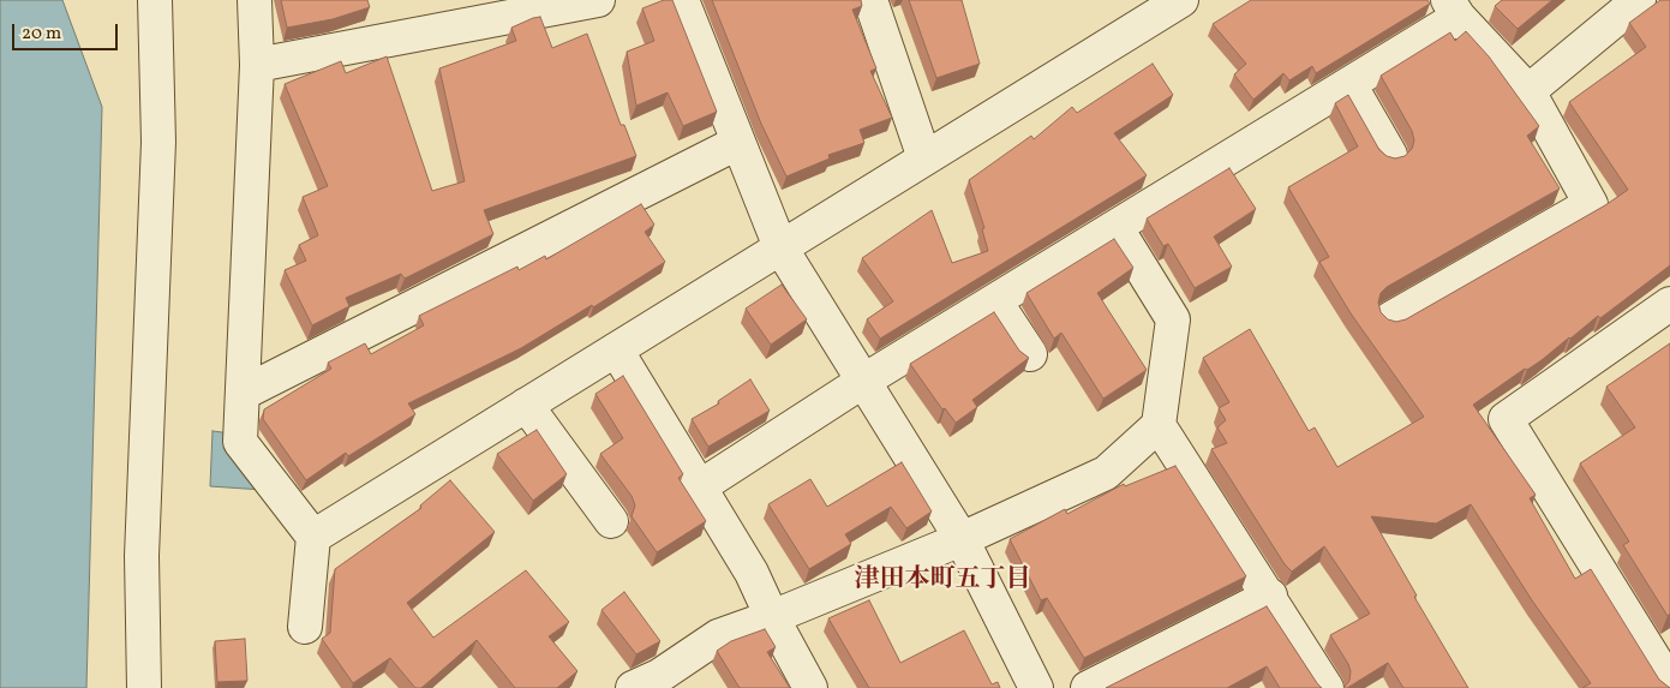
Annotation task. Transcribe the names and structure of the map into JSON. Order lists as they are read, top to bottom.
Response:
{
  "districts": ["津田本町五丁目"],
  "scale_bar": "20 m"
}
